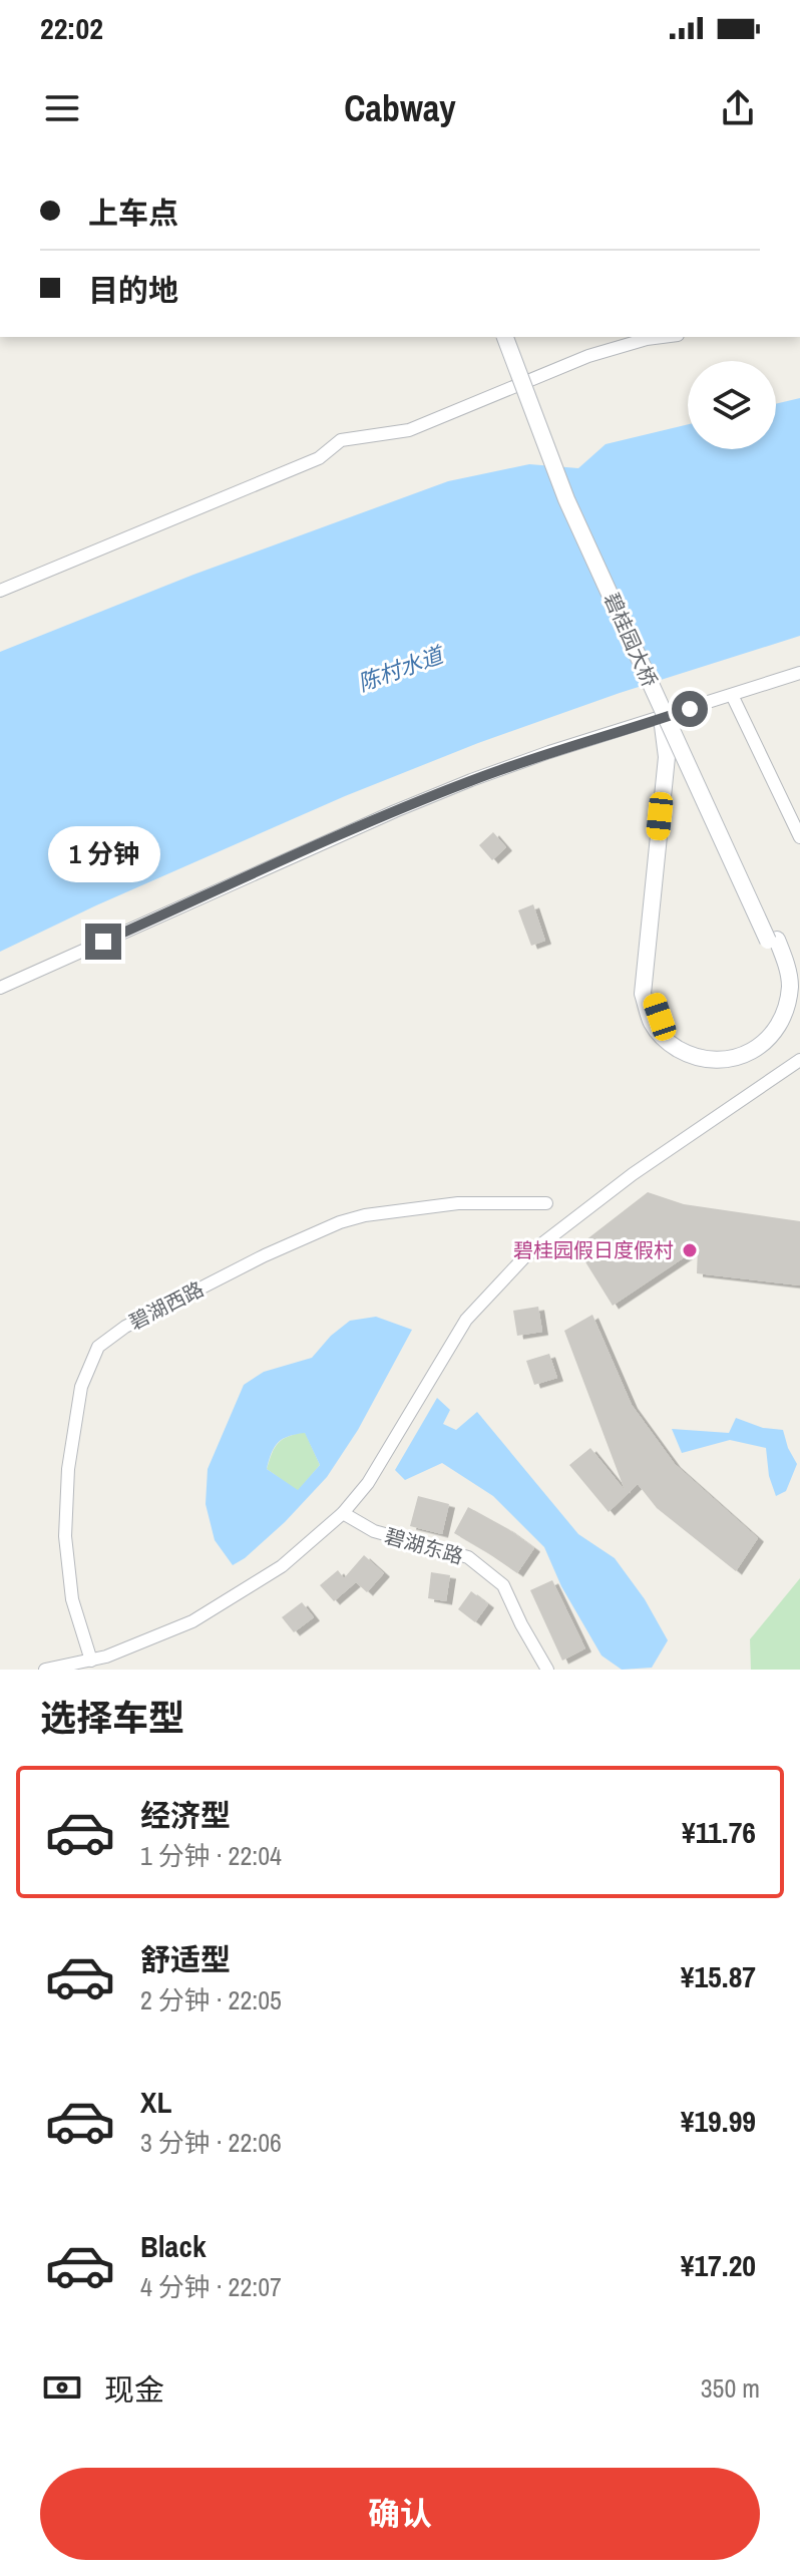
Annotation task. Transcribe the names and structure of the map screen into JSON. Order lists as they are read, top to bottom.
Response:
{
  "streets": {
    "main road": ["碧桂园大桥"],
    "street": ["碧湖西路", "碧湖东路"]
  },
  "water": ["陈村水道"],
  "places": ["碧桂园假日度假村"],
  "page": {
    "status": "22:02",
    "header": "Cabway",
    "banner": ["上车点", "目的地"],
    "bubble": "1 分钟",
    "heading": "选择车型",
    "list": [
      {
        "name": "经济型",
        "note": "1 分钟 · 22:04",
        "value": "¥11.76"
      },
      {
        "name": "舒适型",
        "note": "2 分钟 · 22:05",
        "value": "¥15.87"
      },
      {
        "name": "XL",
        "note": "3 分钟 · 22:06",
        "value": "¥19.99"
      },
      {
        "name": "Black",
        "note": "4 分钟 · 22:07",
        "value": "¥17.20"
      }
    ],
    "pay": ["现金", "350 m"],
    "buttons": "确认"
  }
}
